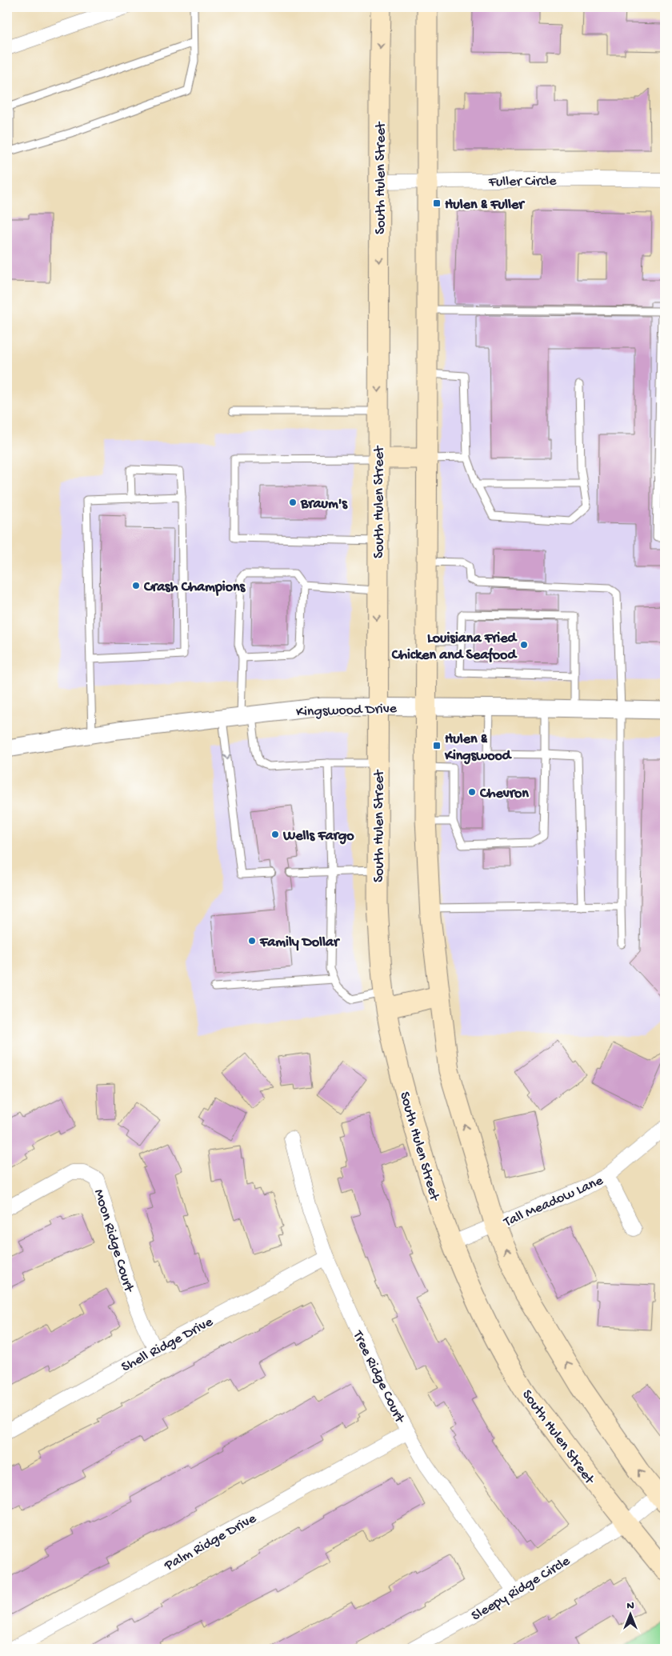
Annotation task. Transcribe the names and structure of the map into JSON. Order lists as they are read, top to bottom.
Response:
{
  "streets": {
    "main road": ["South Hulen Street"],
    "street": [
      "Fuller Circle",
      "Kingswood Drive",
      "Tall Meadow Lane",
      "Moon Ridge Court",
      "Shell Ridge Drive",
      "Tree Ridge Court",
      "Palm Ridge Drive",
      "Sleepy Ridge Circle"
    ]
  },
  "crossings": [
    ["South Hulen Street", "Fuller Circle"],
    ["South Hulen Street", "Kingswood Drive"],
    ["South Hulen Street", "Tall Meadow Lane"],
    ["South Hulen Street", "Sleepy Ridge Circle"],
    ["Moon Ridge Court", "Shell Ridge Drive"],
    ["Shell Ridge Drive", "Tree Ridge Court"],
    ["Tree Ridge Court", "Palm Ridge Drive"],
    ["Tree Ridge Court", "Sleepy Ridge Circle"]
  ],
  "places": {
    "transit": ["Hulen & Fuller", "Hulen & Kingswood"],
    "other": [
      "Braum's",
      "Crash Champions",
      "Louisiana Fried Chicken and Seafood",
      "Chevron",
      "Wells Fargo",
      "Family Dollar"
    ]
  },
  "north": "top"
}
